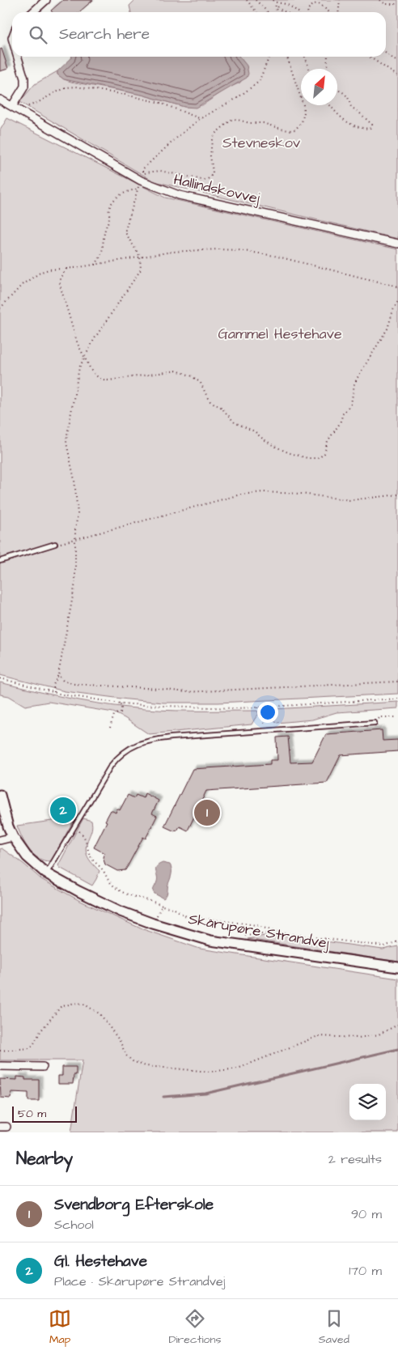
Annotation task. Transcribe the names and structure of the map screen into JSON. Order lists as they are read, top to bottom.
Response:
{
  "streets": {
    "street": ["Hallindskovvej", "Skårupøre Strandvej"]
  },
  "parks": ["Stevneskov", "Gammel Hestehave"],
  "scale_bar": "50 m",
  "north": "top right",
  "page": {
    "search": "Search here",
    "pins": ["2", "1"],
    "scale": "50 m",
    "heading": ["Nearby", "2 results"],
    "list": [
      {
        "mark": "1",
        "name": "Svendborg Efterskole",
        "note": "School",
        "value": "90 m"
      },
      {
        "mark": "2",
        "name": "Gl. Hestehave",
        "note": "Place · Skårupøre Strandvej",
        "value": "170 m"
      }
    ],
    "nav": ["Map", "Directions", "Saved"]
  }
}
